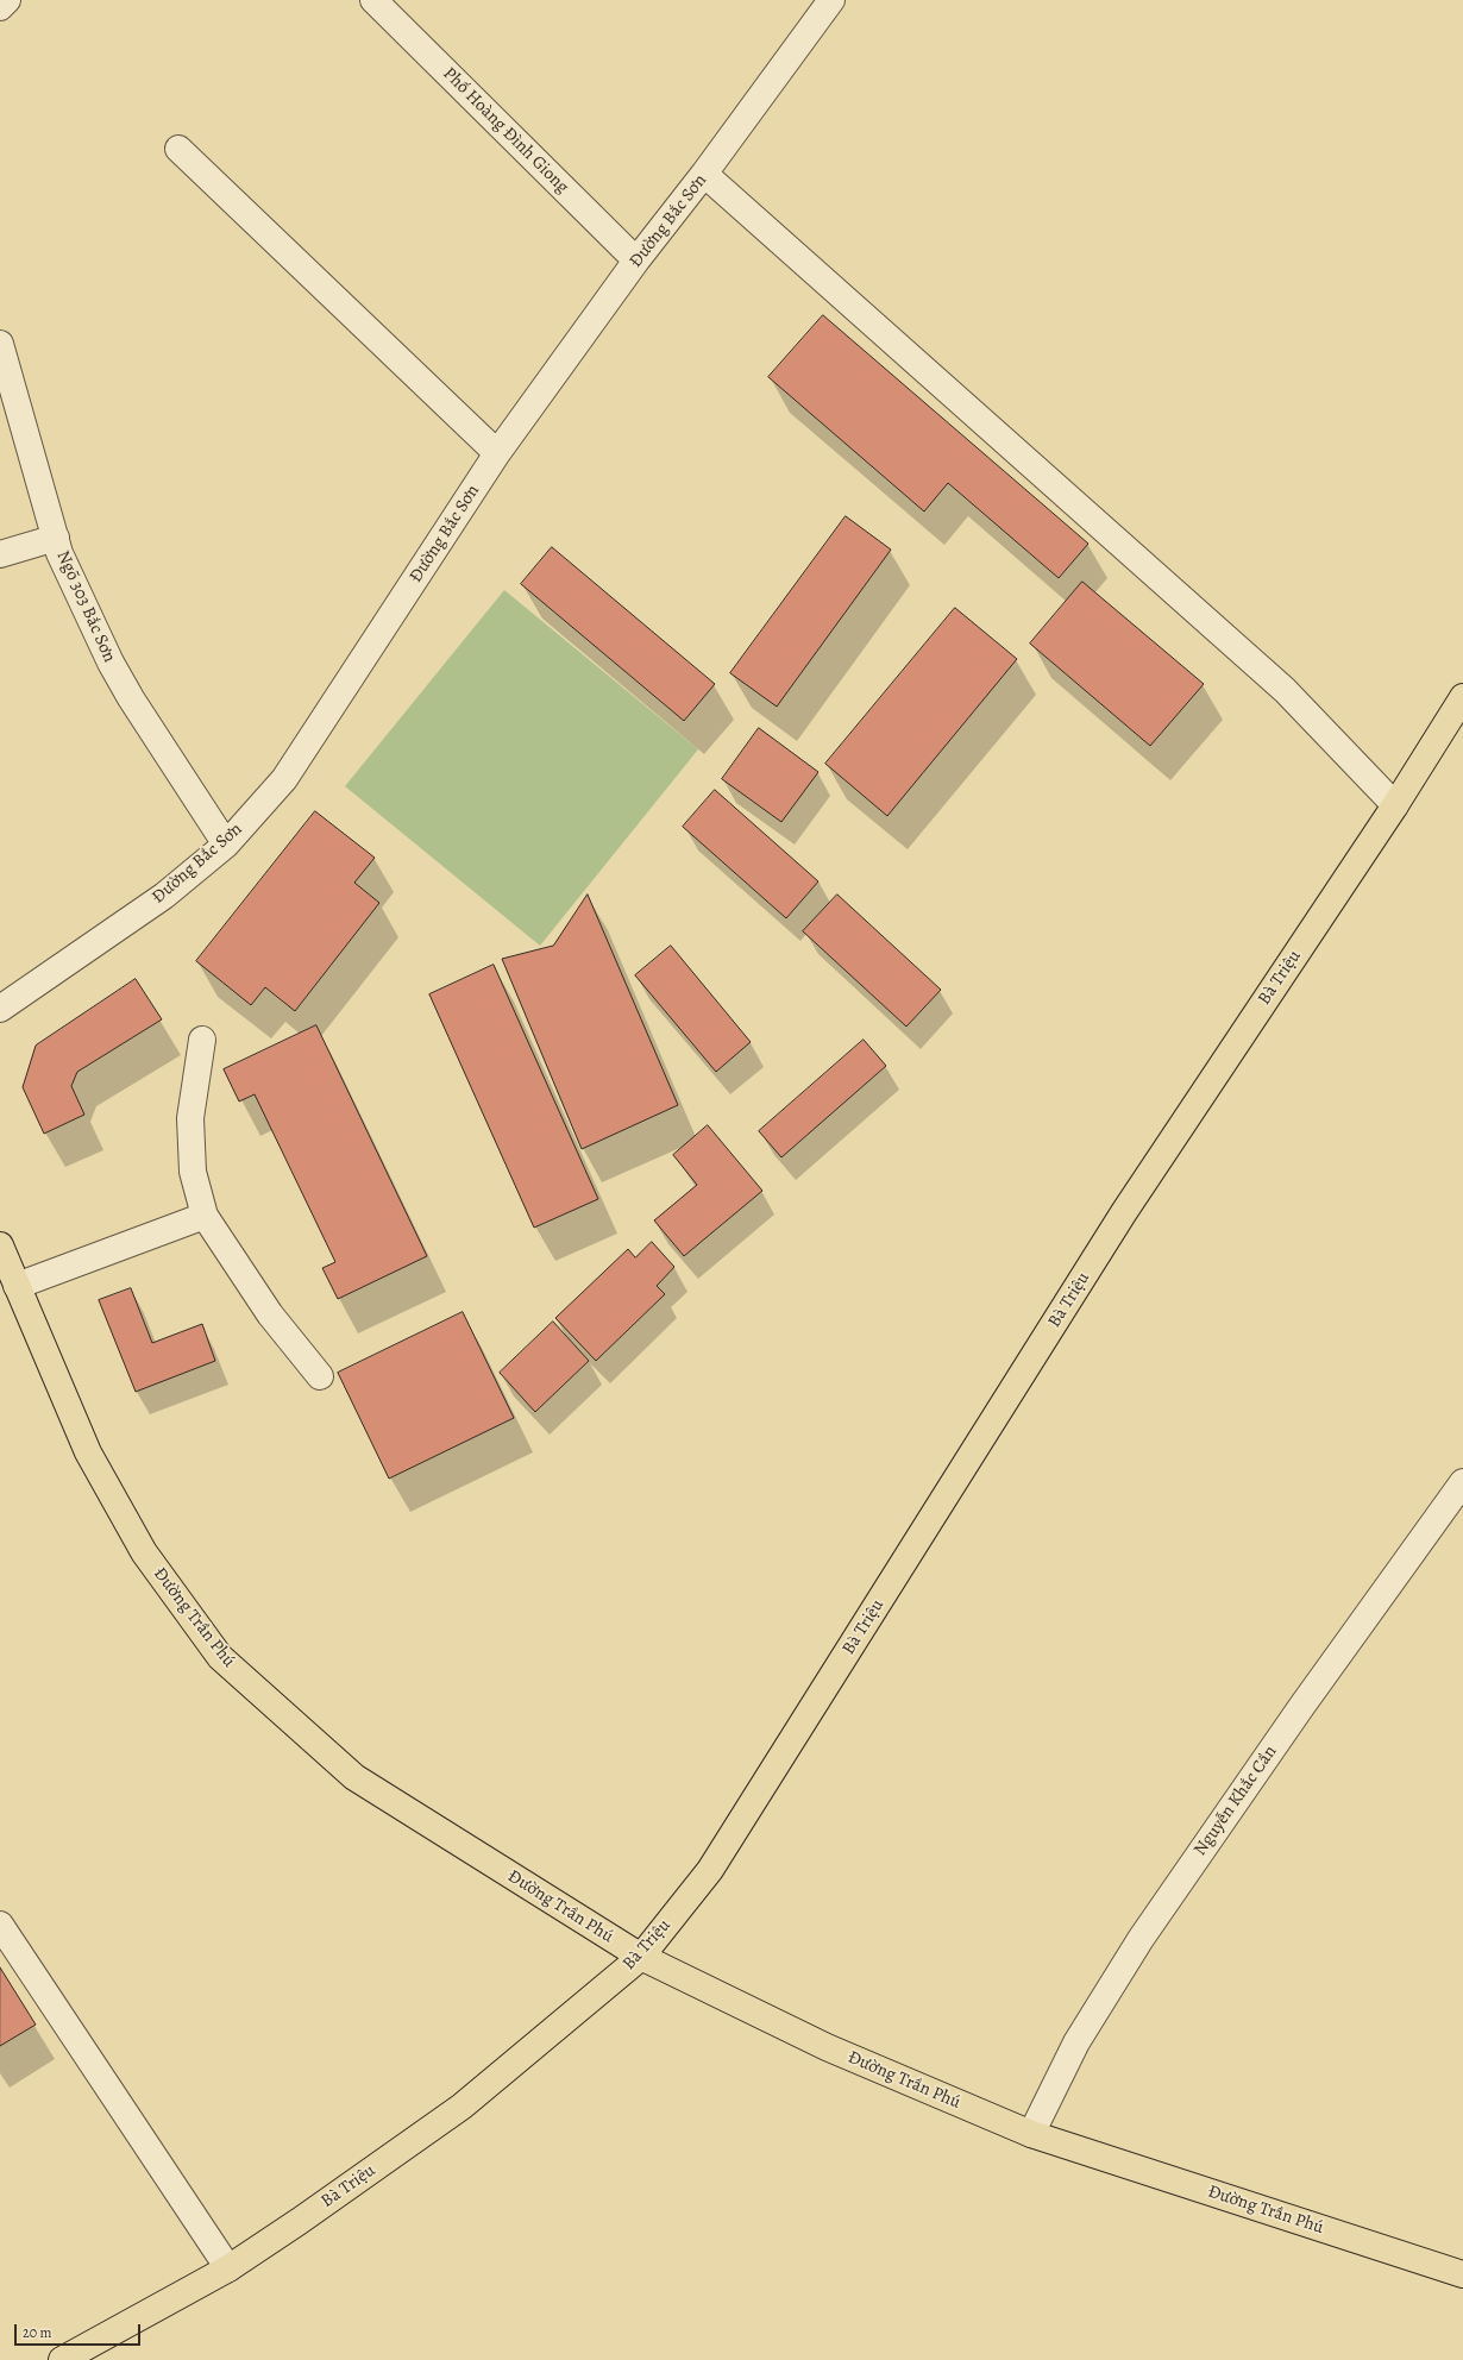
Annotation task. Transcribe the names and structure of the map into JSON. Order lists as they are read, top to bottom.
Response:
{
  "streets": {
    "main road": ["Bà Triệu", "Đường Trần Phú"],
    "street": [
      "Phố Hoàng Đình Giong",
      "Đường Bắc Sơn",
      "Ngõ 303 Bắc Sơn",
      "Nguyễn Khắc Cần"
    ]
  },
  "crossings": [
    ["Phố Hoàng Đình Giong", "Đường Bắc Sơn"],
    ["Đường Bắc Sơn", "Ngõ 303 Bắc Sơn"],
    ["Bà Triệu", "Đường Trần Phú"],
    ["Đường Trần Phú", "Nguyễn Khắc Cần"]
  ],
  "scale_bar": "20 m"
}
